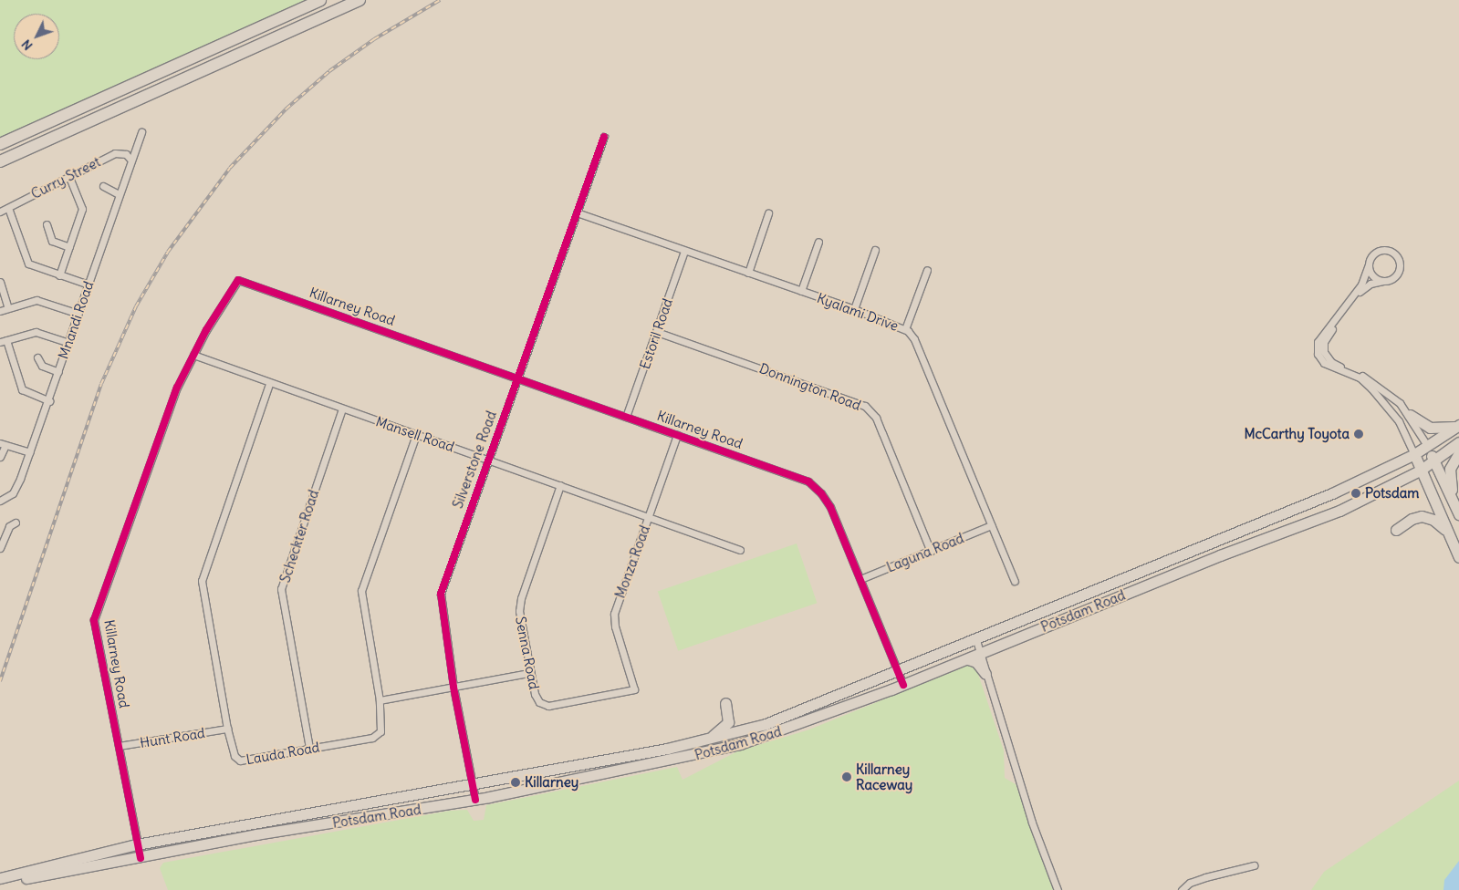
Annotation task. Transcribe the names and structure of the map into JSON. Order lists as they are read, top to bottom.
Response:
{
  "streets": {
    "main road": ["Potsdam Road"],
    "street": [
      "Curry Street",
      "Killarney Road",
      "Kyalami Drive",
      "Mnandi Road",
      "Estoril Road",
      "Donnington Road",
      "Mansell Road",
      "Silverstone Road",
      "Scheckter Road",
      "Laguna Road",
      "Monza Road",
      "Senna Road",
      "Hunt Road",
      "Lauda Road"
    ]
  },
  "crossings": [
    ["Curry Street", "Mnandi Road"],
    ["Killarney Road", "Estoril Road"],
    ["Killarney Road", "Mansell Road"],
    ["Killarney Road", "Silverstone Road"],
    ["Killarney Road", "Laguna Road"],
    ["Killarney Road", "Monza Road"],
    ["Killarney Road", "Potsdam Road"],
    ["Killarney Road", "Hunt Road"],
    ["Kyalami Drive", "Estoril Road"],
    ["Kyalami Drive", "Silverstone Road"],
    ["Kyalami Drive", "Laguna Road"],
    ["Estoril Road", "Donnington Road"],
    ["Donnington Road", "Laguna Road"],
    ["Mansell Road", "Silverstone Road"],
    ["Mansell Road", "Scheckter Road"],
    ["Mansell Road", "Monza Road"],
    ["Mansell Road", "Senna Road"],
    ["Mansell Road", "Lauda Road"],
    ["Silverstone Road", "Potsdam Road"],
    ["Scheckter Road", "Lauda Road"],
    ["Monza Road", "Senna Road"],
    ["Hunt Road", "Lauda Road"]
  ],
  "places": [
    "McCarthy Toyota",
    "Potsdam",
    "Killarney Raceway",
    "Killarney"
  ],
  "north": "bottom left"
}
